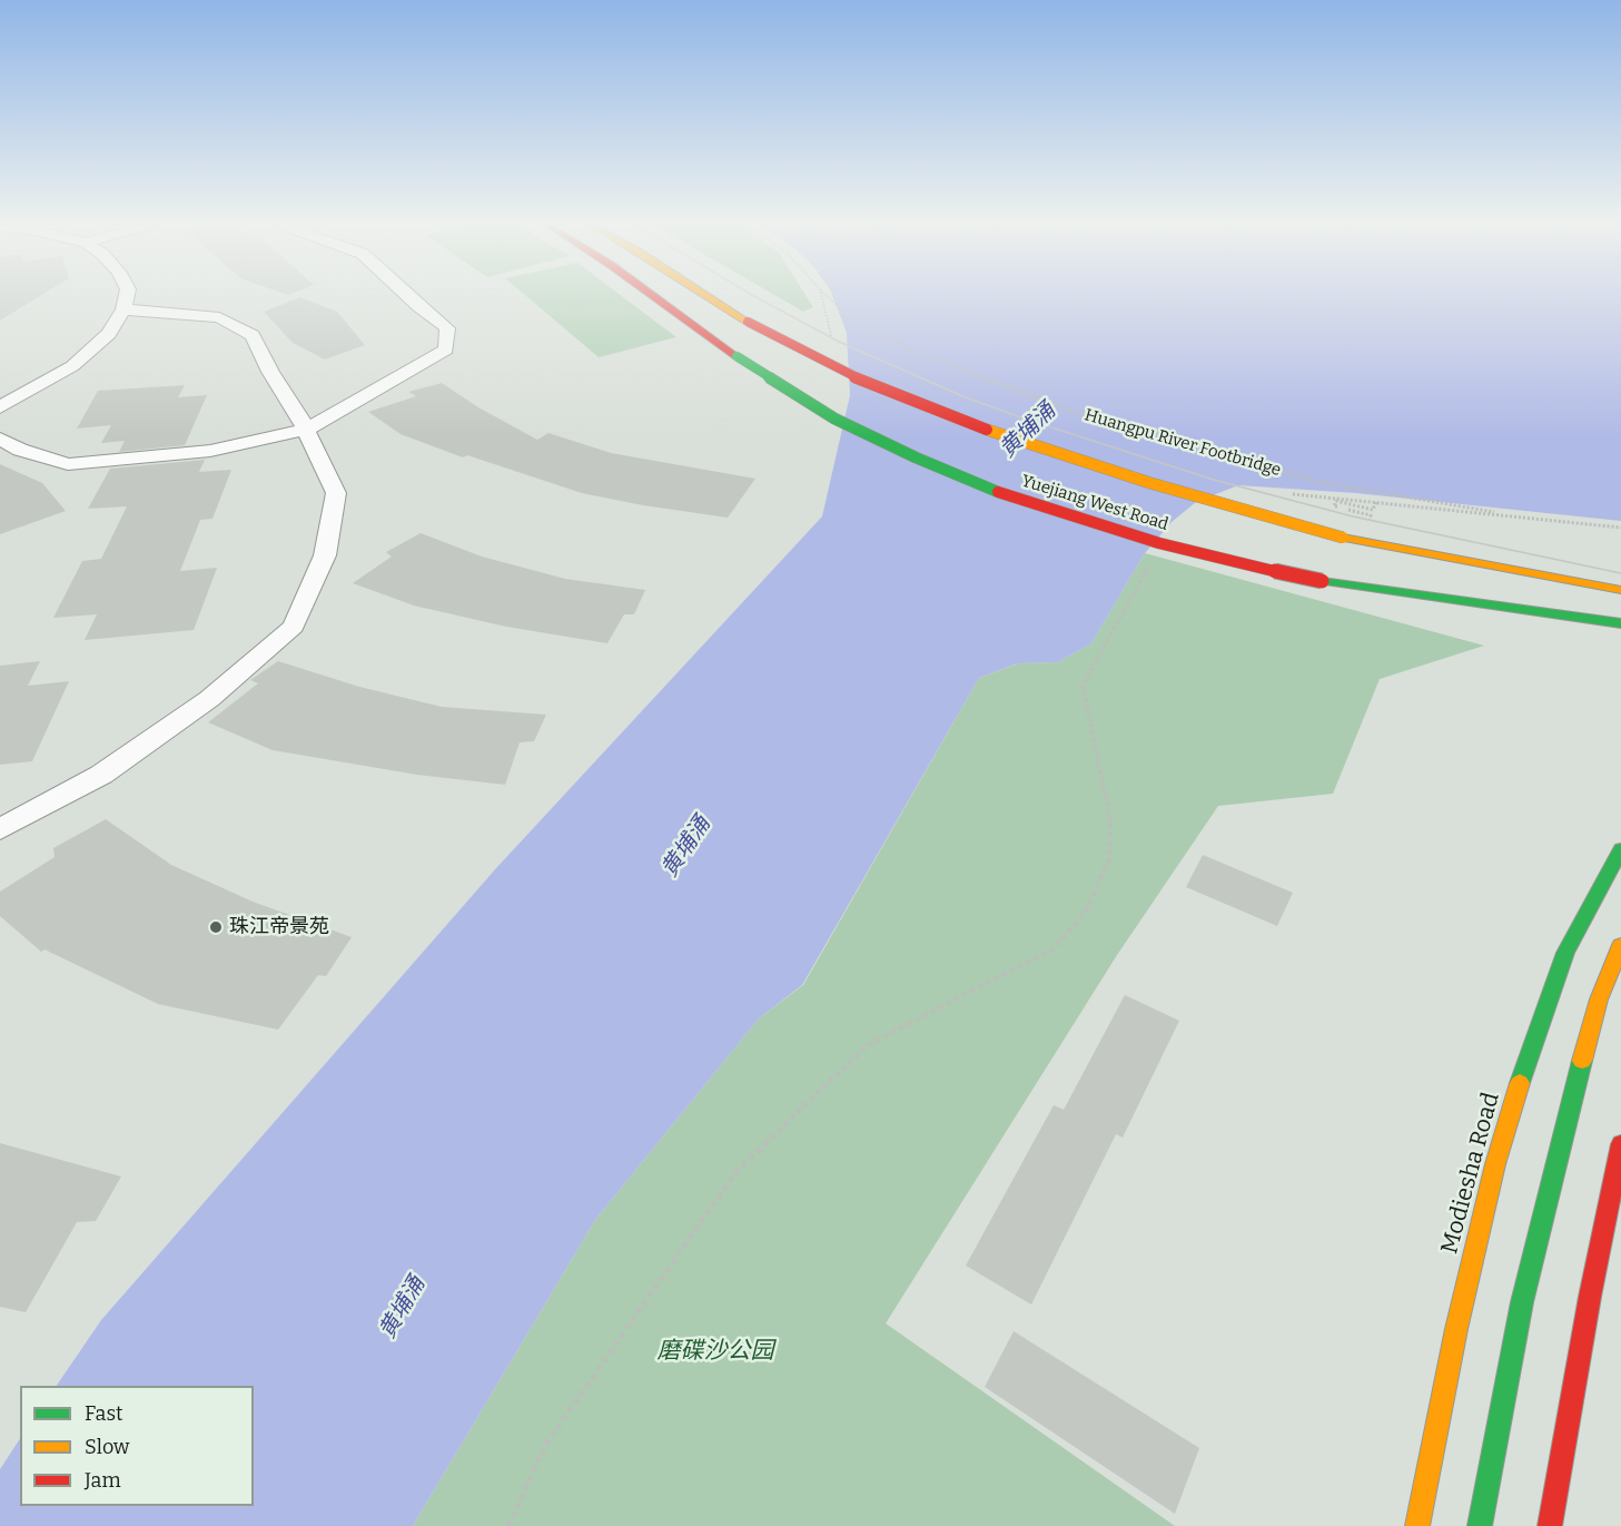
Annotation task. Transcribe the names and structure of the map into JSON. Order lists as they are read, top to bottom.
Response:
{
  "streets": {
    "main road": ["Yuejiang West Road", "Modiesha Road"],
    "path": ["Huangpu River Footbridge"]
  },
  "water": ["黄埔涌"],
  "parks": ["磨碟沙公园"],
  "places": ["珠江帝景苑"],
  "legend": ["Fast", "Slow", "Jam"]
}
